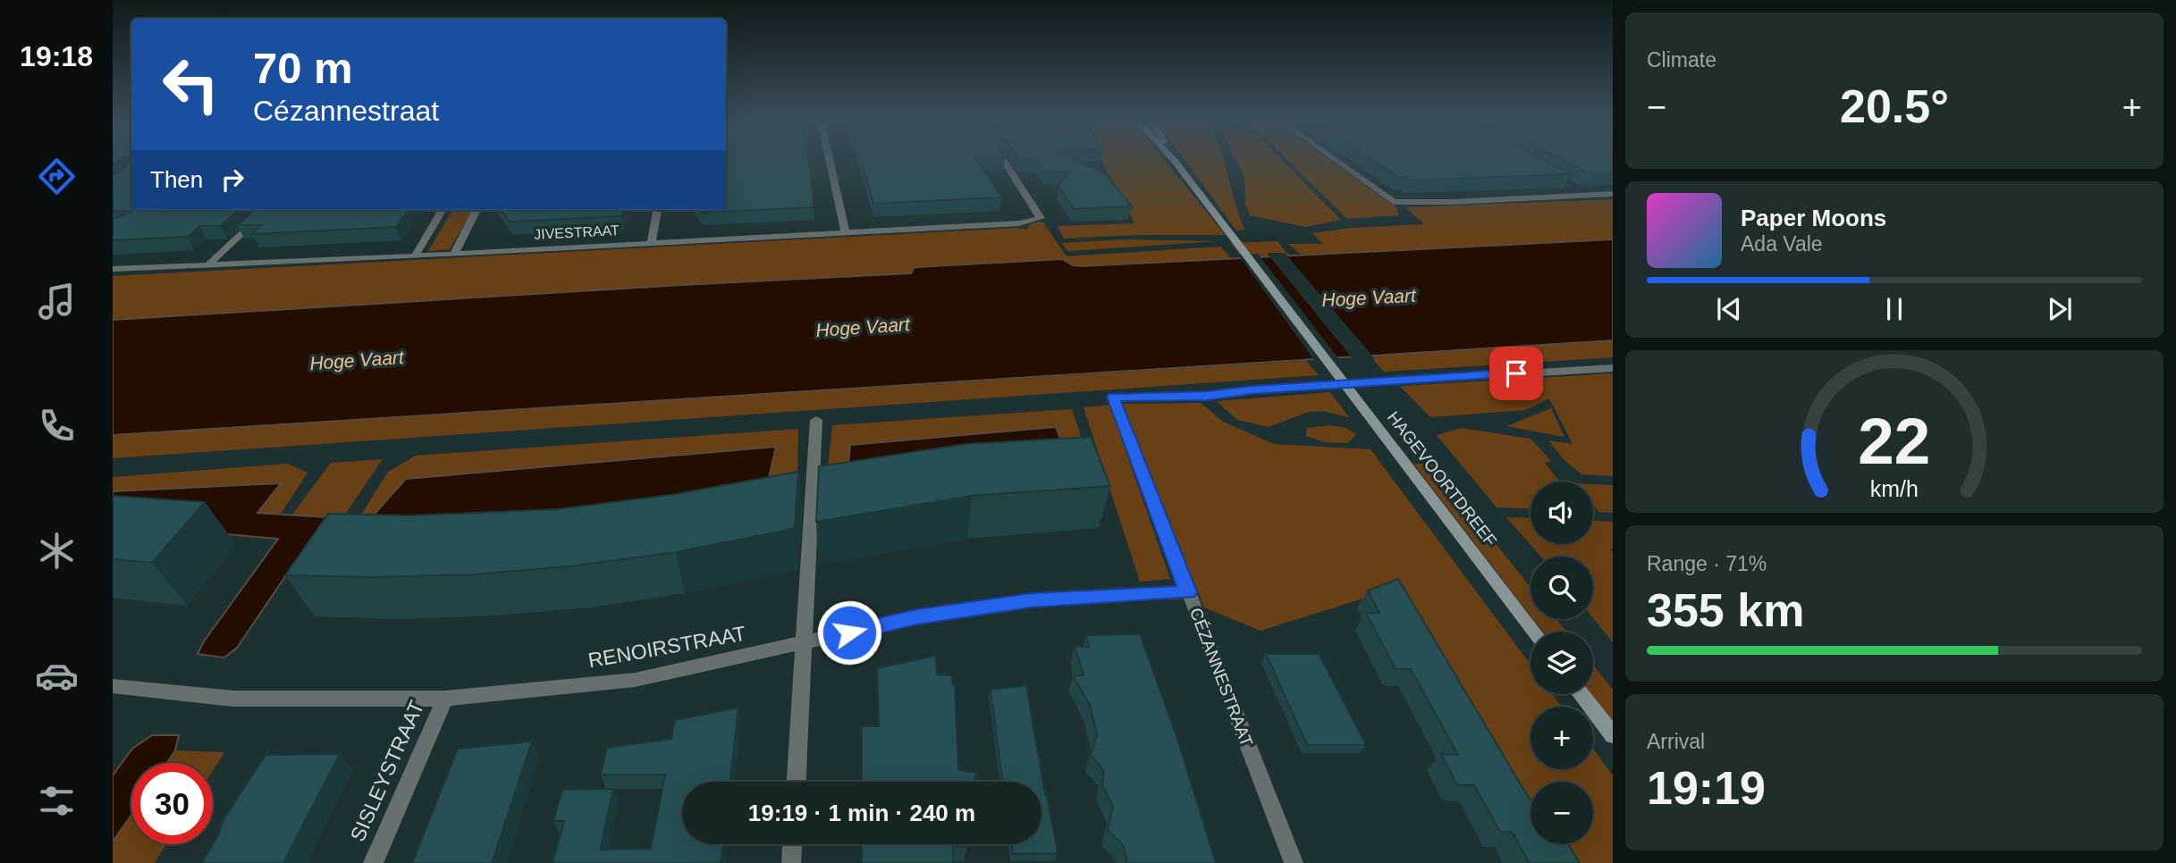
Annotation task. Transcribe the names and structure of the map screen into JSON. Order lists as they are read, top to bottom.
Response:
{
  "streets": {
    "main road": ["HAGEVOORTDREEF"],
    "street": [
      "JIVESTRAAT",
      "RENOIRSTRAAT",
      "CÉZANNESTRAAT",
      "SISLEYSTRAAT"
    ]
  },
  "crossings": [
    ["RENOIRSTRAAT", "CÉZANNESTRAAT"],
    ["RENOIRSTRAAT", "SISLEYSTRAAT"]
  ],
  "water": ["Hoge Vaart"],
  "page": {
    "tabs": "19:18",
    "tile": [
      "Climate",
      ["Range · 71%", "355 km"],
      ["Arrival", "19:19"]
    ],
    "turn": ["70 m", "Cézannestraat"],
    "heat": ["−", "20.5°", "+"],
    "then": "Then",
    "song": ["Paper Moons", "Ada Vale"],
    "map_buttons": ["+", "−"],
    "limit": "30",
    "trip": "19:19 · 1 min · 240 m",
    "gauge": ["22", "km/h"]
  }
}
